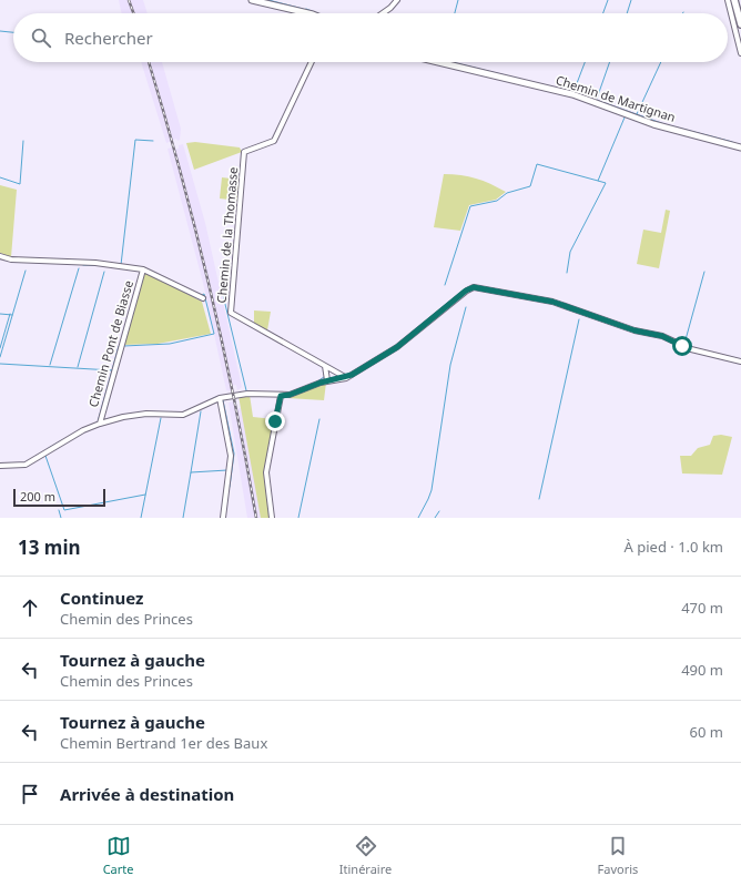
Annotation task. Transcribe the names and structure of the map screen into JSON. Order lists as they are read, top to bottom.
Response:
{
  "streets": {
    "main road": ["Chemin de Martignan"],
    "street": ["Chemin de la Thomasse", "Chemin Pont de Biasse"]
  },
  "scale_bar": "200 m",
  "page": {
    "search": "Rechercher",
    "scale": "200 m",
    "heading": ["13 min", "À pied · 1.0 km"],
    "list": [
      ["Continuez", "Chemin des Princes", "470 m"],
      ["Tournez à gauche", "Chemin des Princes", "490 m"],
      ["Tournez à gauche", "Chemin Bertrand 1er des Baux", "60 m"],
      "Arrivée à destination"
    ],
    "nav": ["Carte", "Itinéraire", "Favoris"]
  }
}
